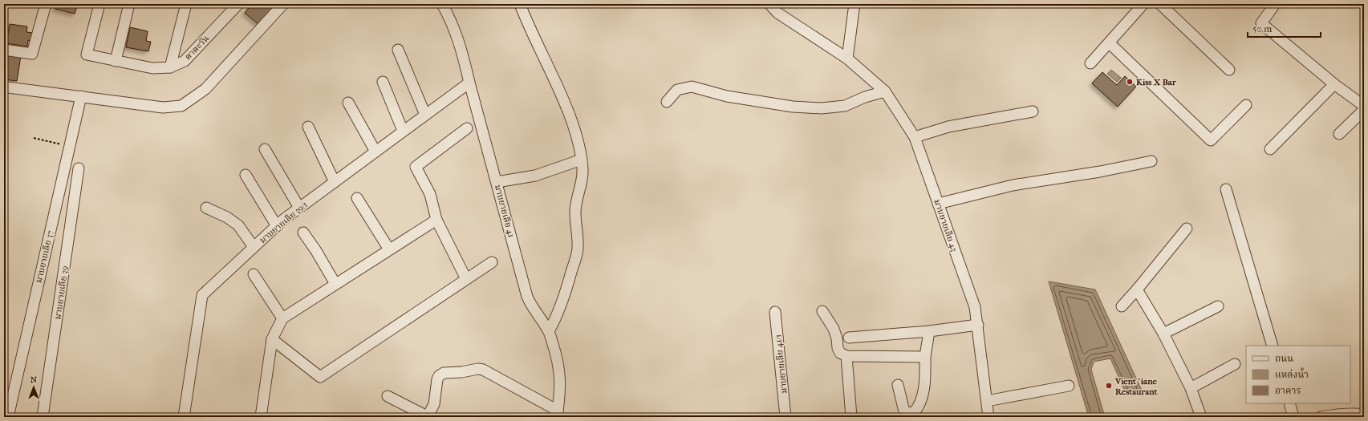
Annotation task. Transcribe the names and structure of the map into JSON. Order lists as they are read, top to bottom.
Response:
{
  "streets": {
    "street": [
      "ตาตะวัน",
      "มาบยายเลีย 41",
      "มาบยายเลีย 39/1",
      "มาบยายเลีย 43",
      "มาบยายเลีย 37",
      "มาบยายเลีย 39",
      "มาบยายเลีย 41/1"
    ]
  },
  "crossings": [
    ["มาบยายเลีย 41", "มาบยายเลีย 39/1"]
  ],
  "places": ["Kiss X Bar", "Vient´iane Restaurant"],
  "legend": ["ถนน", "แหล่งน้ำ", "อาคาร"],
  "scale_bar": "50 m",
  "north": "top"
}
